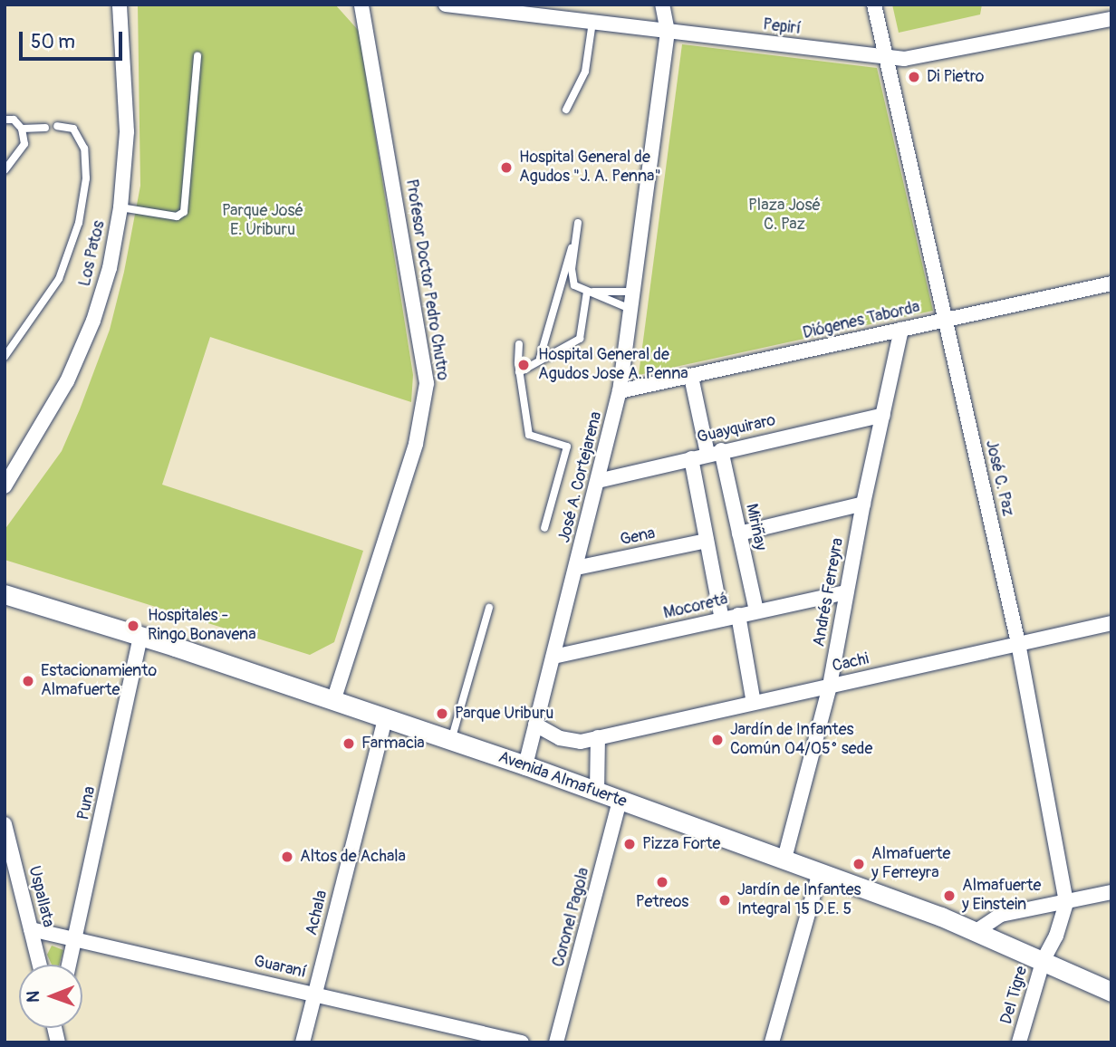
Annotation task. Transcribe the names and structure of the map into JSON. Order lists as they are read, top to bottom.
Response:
{
  "streets": {
    "main road": ["Avenida Almafuerte"],
    "street": [
      "Pepirí",
      "Los Patos",
      "Profesor Doctor Pedro Chutro",
      "Diógenes Taborda",
      "Guayquiraro",
      "José A. Cortejarena",
      "José C. Paz",
      "Miriñay",
      "Gena",
      "Andrés Ferreyra",
      "Mocoretá",
      "Cachi",
      "Puna",
      "Uspallata",
      "Achala",
      "Coronel Pagola",
      "Guaraní",
      "Del Tigre"
    ]
  },
  "crossings": [
    ["Pepirí", "José A. Cortejarena"],
    ["Pepirí", "José C. Paz"],
    ["Profesor Doctor Pedro Chutro", "Avenida Almafuerte"],
    ["Diógenes Taborda", "José A. Cortejarena"],
    ["Diógenes Taborda", "José C. Paz"],
    ["Diógenes Taborda", "Miriñay"],
    ["Diógenes Taborda", "Andrés Ferreyra"],
    ["Guayquiraro", "José A. Cortejarena"],
    ["Guayquiraro", "Miriñay"],
    ["Guayquiraro", "Andrés Ferreyra"],
    ["José A. Cortejarena", "Gena"],
    ["José A. Cortejarena", "Mocoretá"],
    ["José A. Cortejarena", "Cachi"],
    ["José A. Cortejarena", "Avenida Almafuerte"],
    ["José C. Paz", "Cachi"],
    ["José C. Paz", "Avenida Almafuerte"],
    ["José C. Paz", "Del Tigre"],
    ["Miriñay", "Mocoretá"],
    ["Andrés Ferreyra", "Mocoretá"],
    ["Andrés Ferreyra", "Cachi"],
    ["Andrés Ferreyra", "Avenida Almafuerte"],
    ["Avenida Almafuerte", "Puna"],
    ["Avenida Almafuerte", "Achala"],
    ["Avenida Almafuerte", "Coronel Pagola"],
    ["Avenida Almafuerte", "Del Tigre"],
    ["Puna", "Guaraní"],
    ["Uspallata", "Guaraní"],
    ["Achala", "Guaraní"]
  ],
  "parks": ["Plaza José C. Paz", "Parque José E. Uriburu"],
  "places": [
    "Di Pietro",
    "Hospital General de Agudos \"J. A. Penna\"",
    "Hospital General de Agudos Jose A. Penna",
    "Hospitales - Ringo Bonavena",
    "Estacionamiento Almafuerte",
    "Parque Uriburu",
    "Jardín de Infantes Común 04/05° sede",
    "Farmacia",
    "Pizza Forte",
    "Altos de Achala",
    "Almafuerte y Ferreyra",
    "Petreos",
    "Almafuerte y Einstein",
    "Jardín de Infantes Integral 15 D.E. 5"
  ],
  "scale_bar": "50 m",
  "north": "left"
}
